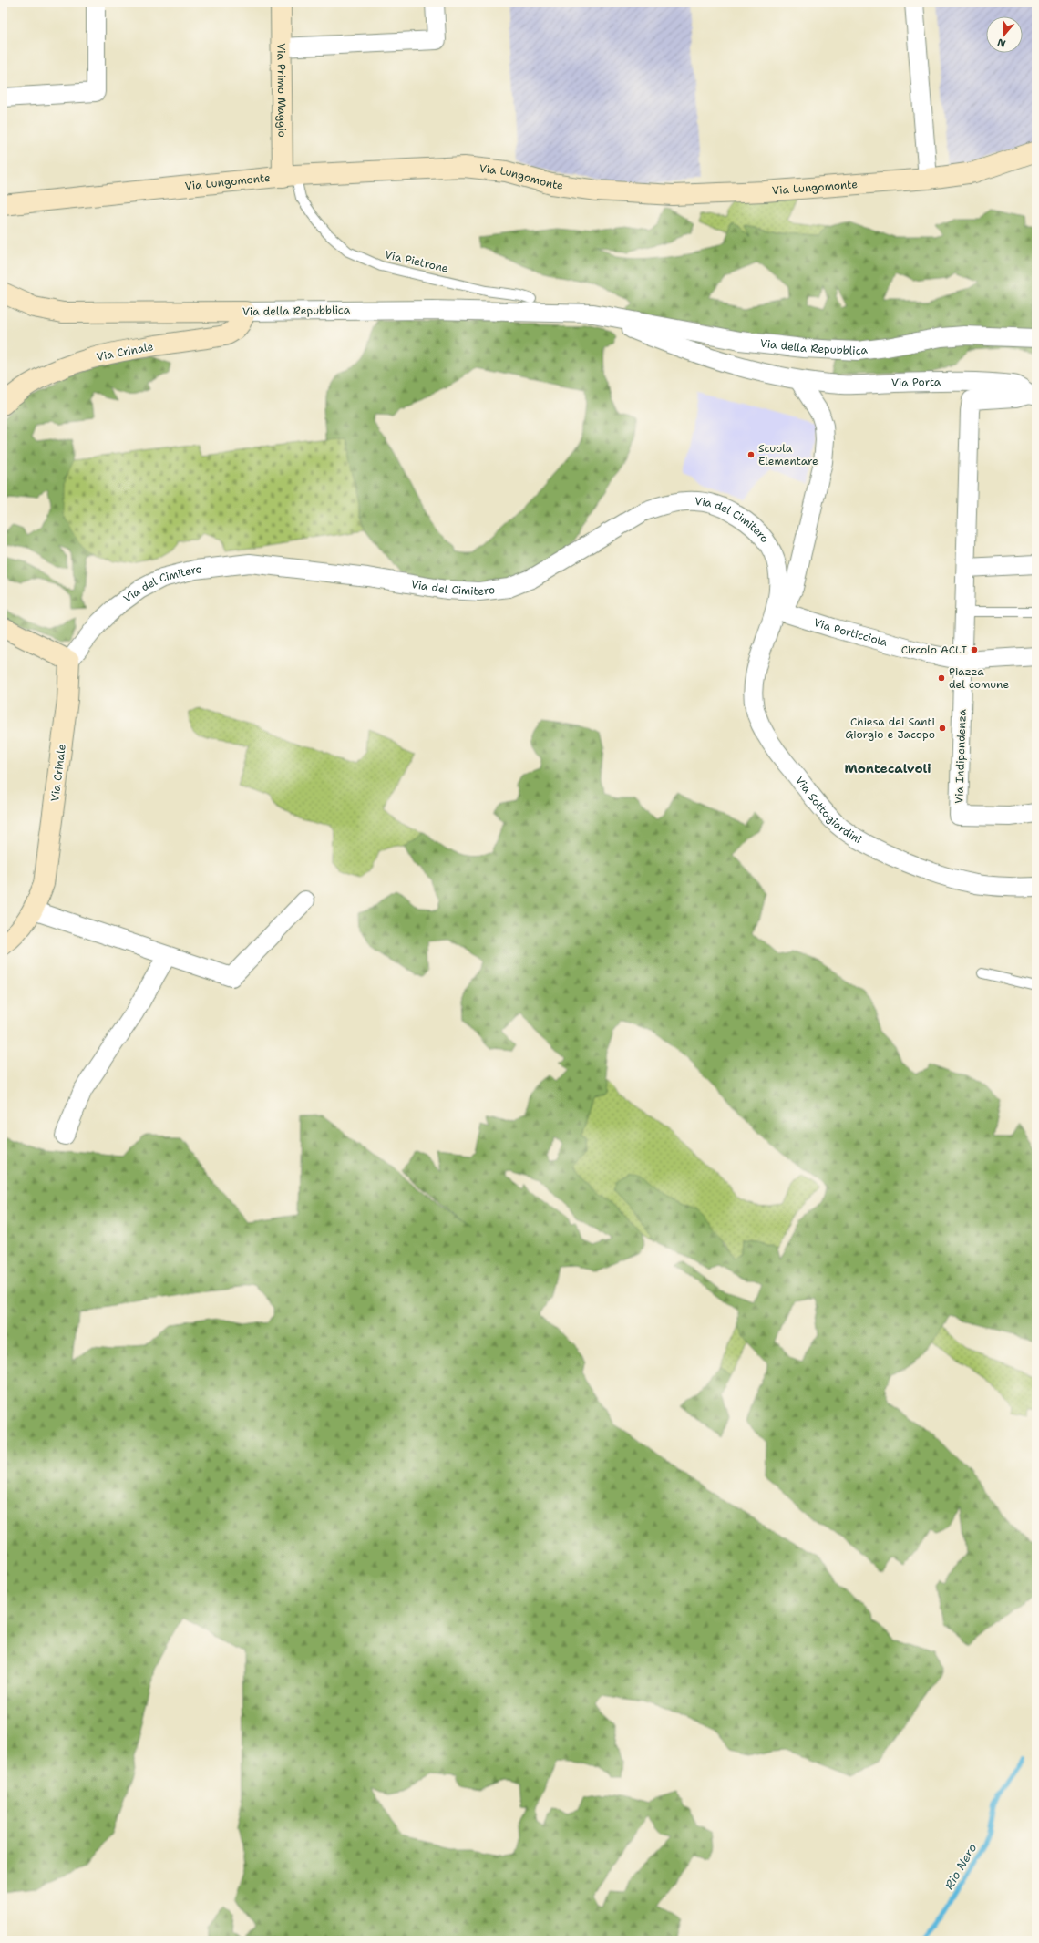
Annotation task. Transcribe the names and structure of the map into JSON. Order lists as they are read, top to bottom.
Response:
{
  "streets": {
    "street": [
      "Via Primo Maggio",
      "Via Lungomonte",
      "Via della Repubblica",
      "Via Crinale",
      "Via Porta",
      "Via del Cimitero",
      "Via Porticciola",
      "Via Indipendenza",
      "Via Sottogiardini"
    ],
    "lane": ["Via Pietrone"]
  },
  "crossings": [
    ["Via Primo Maggio", "Via Lungomonte"],
    ["Via Primo Maggio", "Via Pietrone"],
    ["Via Lungomonte", "Via Pietrone"],
    ["Via della Repubblica", "Via Crinale"],
    ["Via della Repubblica", "Via Porta"],
    ["Via Crinale", "Via del Cimitero"],
    ["Via del Cimitero", "Via Porticciola"],
    ["Via del Cimitero", "Via Sottogiardini"],
    ["Via Porticciola", "Via Indipendenza"],
    ["Via Porticciola", "Via Sottogiardini"]
  ],
  "districts": ["Montecalvoli"],
  "water": ["Rio Nero"],
  "places": [
    "Scuola Elementare",
    "Circolo ACLI",
    "Piazza del comune",
    "Chiesa dei Santi Giorgio e Jacopo"
  ],
  "north": "bottom"
}
